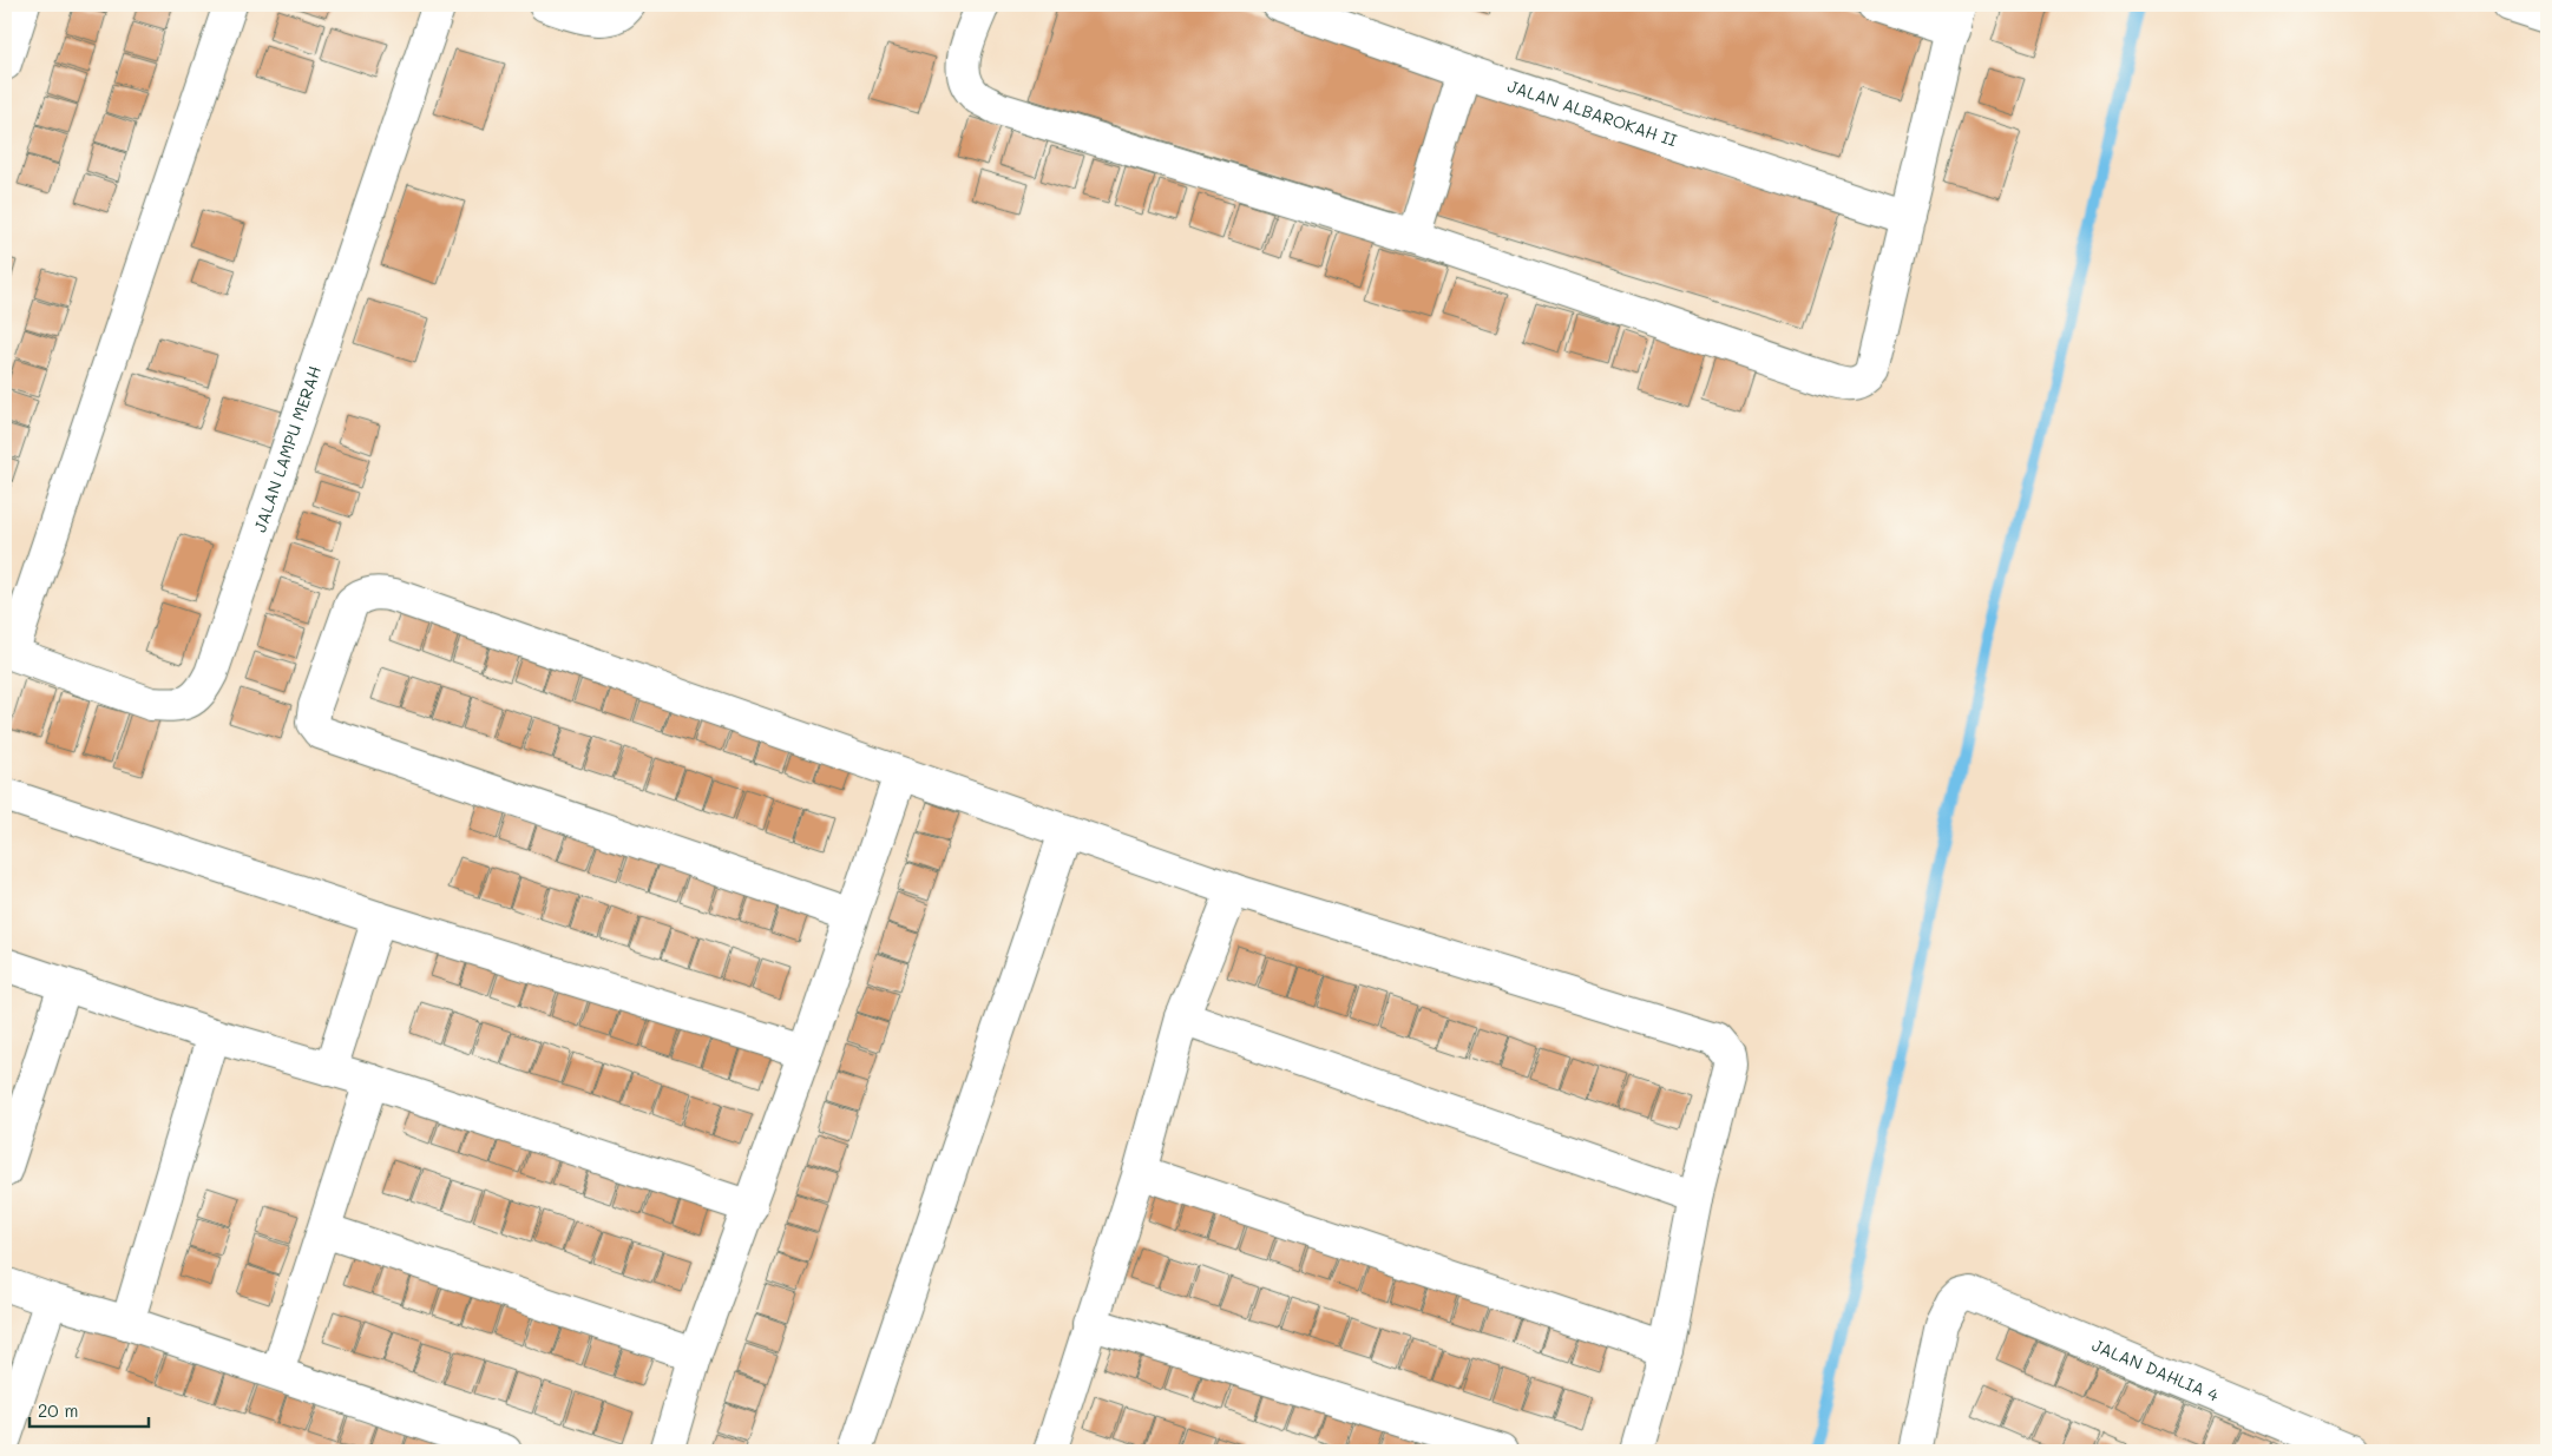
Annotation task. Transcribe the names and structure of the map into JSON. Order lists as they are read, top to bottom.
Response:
{
  "streets": {
    "street": ["JALAN ALBAROKAH II", "JALAN LAMPU MERAH", "JALAN DAHLIA 4"]
  },
  "scale_bar": "20 m"
}
